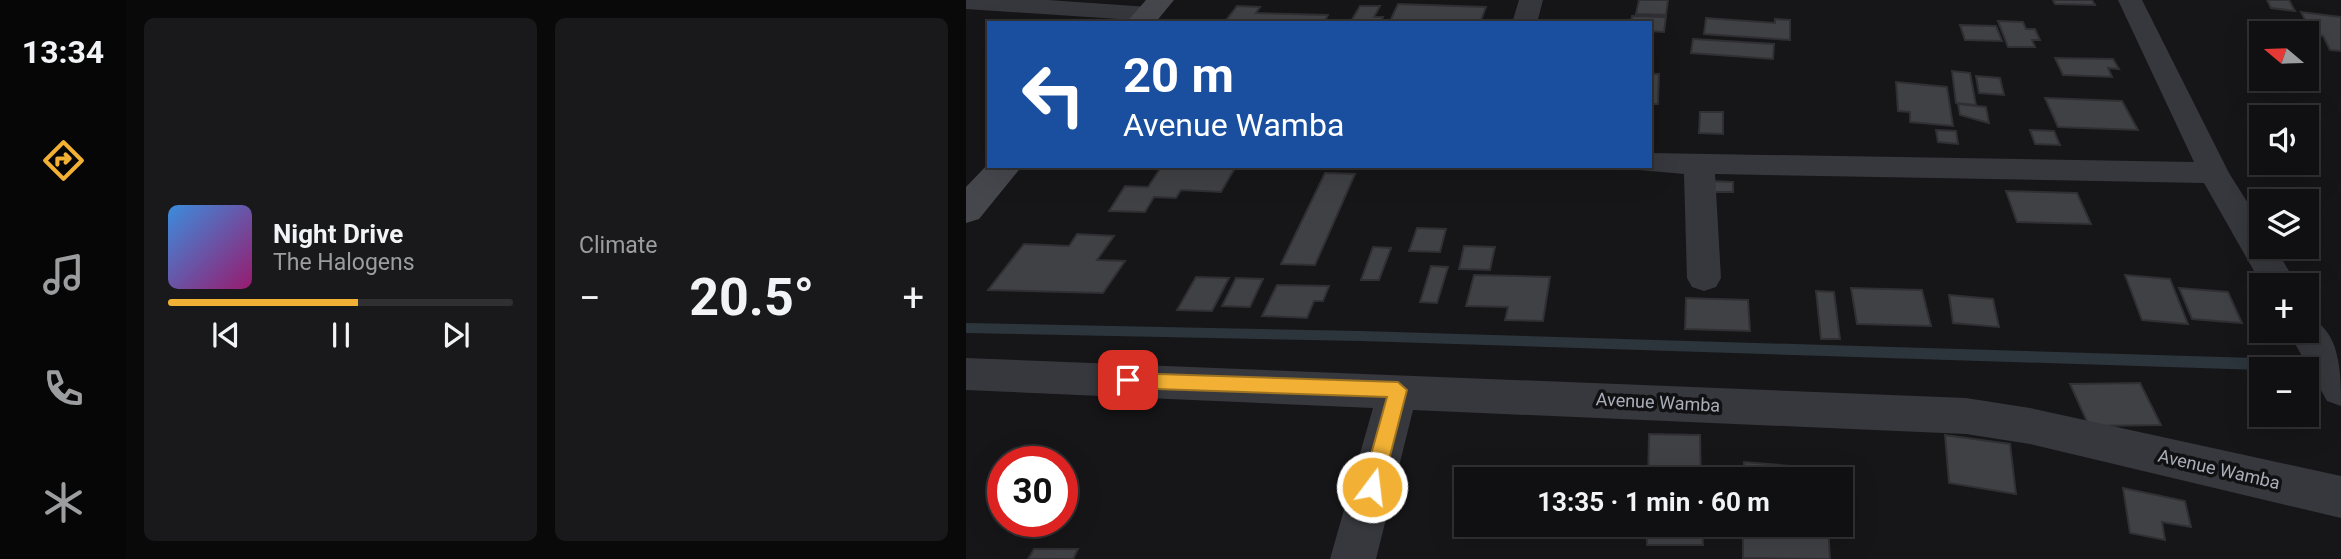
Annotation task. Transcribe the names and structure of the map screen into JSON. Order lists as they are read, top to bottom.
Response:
{
  "streets": {
    "street": ["Avenue Wamba"]
  },
  "north": "left",
  "page": {
    "tabs": "13:34",
    "tile": "Climate",
    "map_buttons": ["+", "−"],
    "turn": ["20 m", "Avenue Wamba"],
    "song": ["Night Drive", "The Halogens"],
    "heat": ["−", "20.5°", "+"],
    "limit": "30",
    "trip": "13:35 · 1 min · 60 m"
  }
}
